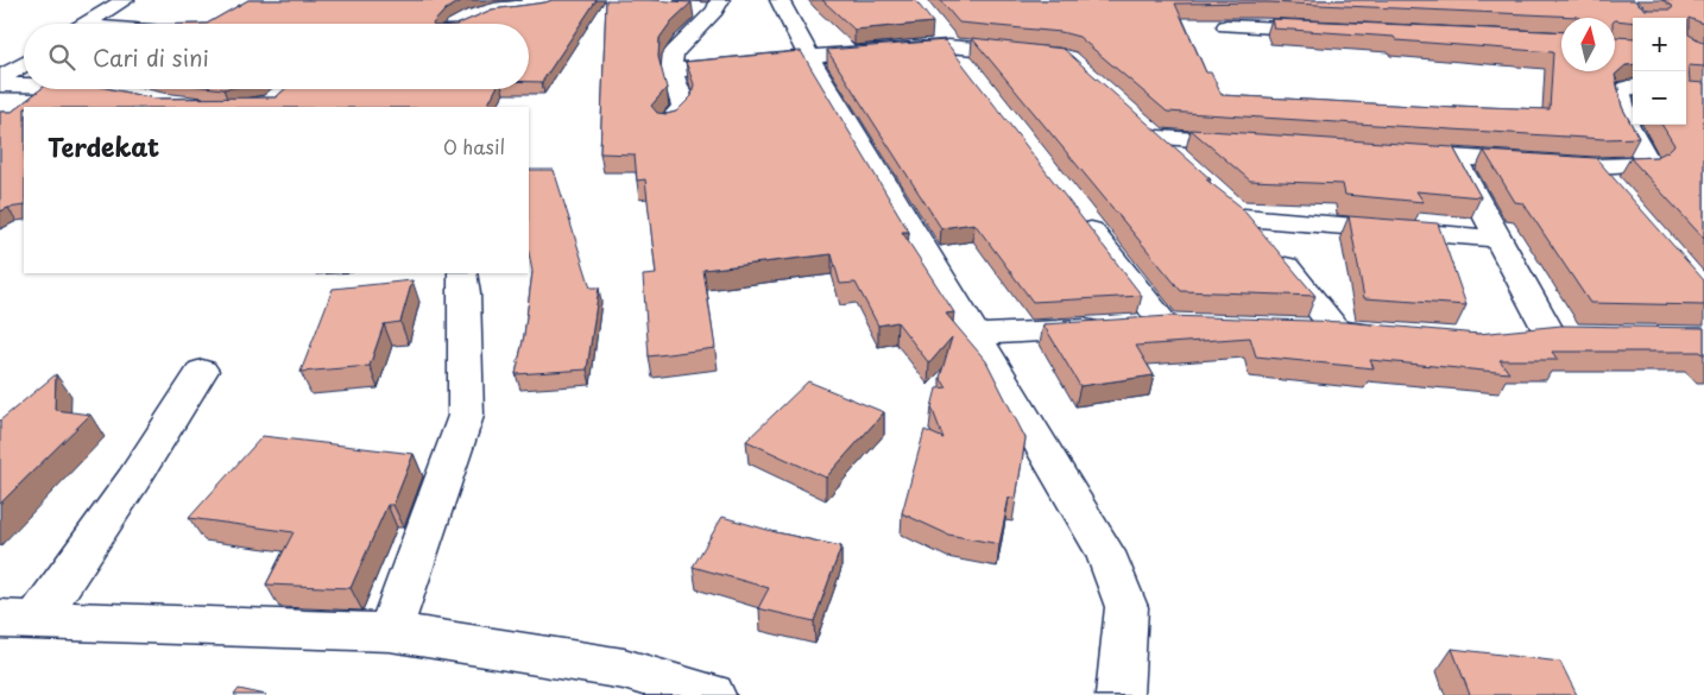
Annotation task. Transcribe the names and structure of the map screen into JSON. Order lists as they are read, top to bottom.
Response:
{
  "north": "top",
  "page": {
    "map_buttons": ["+", "−"],
    "search": "Cari di sini",
    "heading": ["Terdekat", "0 hasil"]
  }
}
